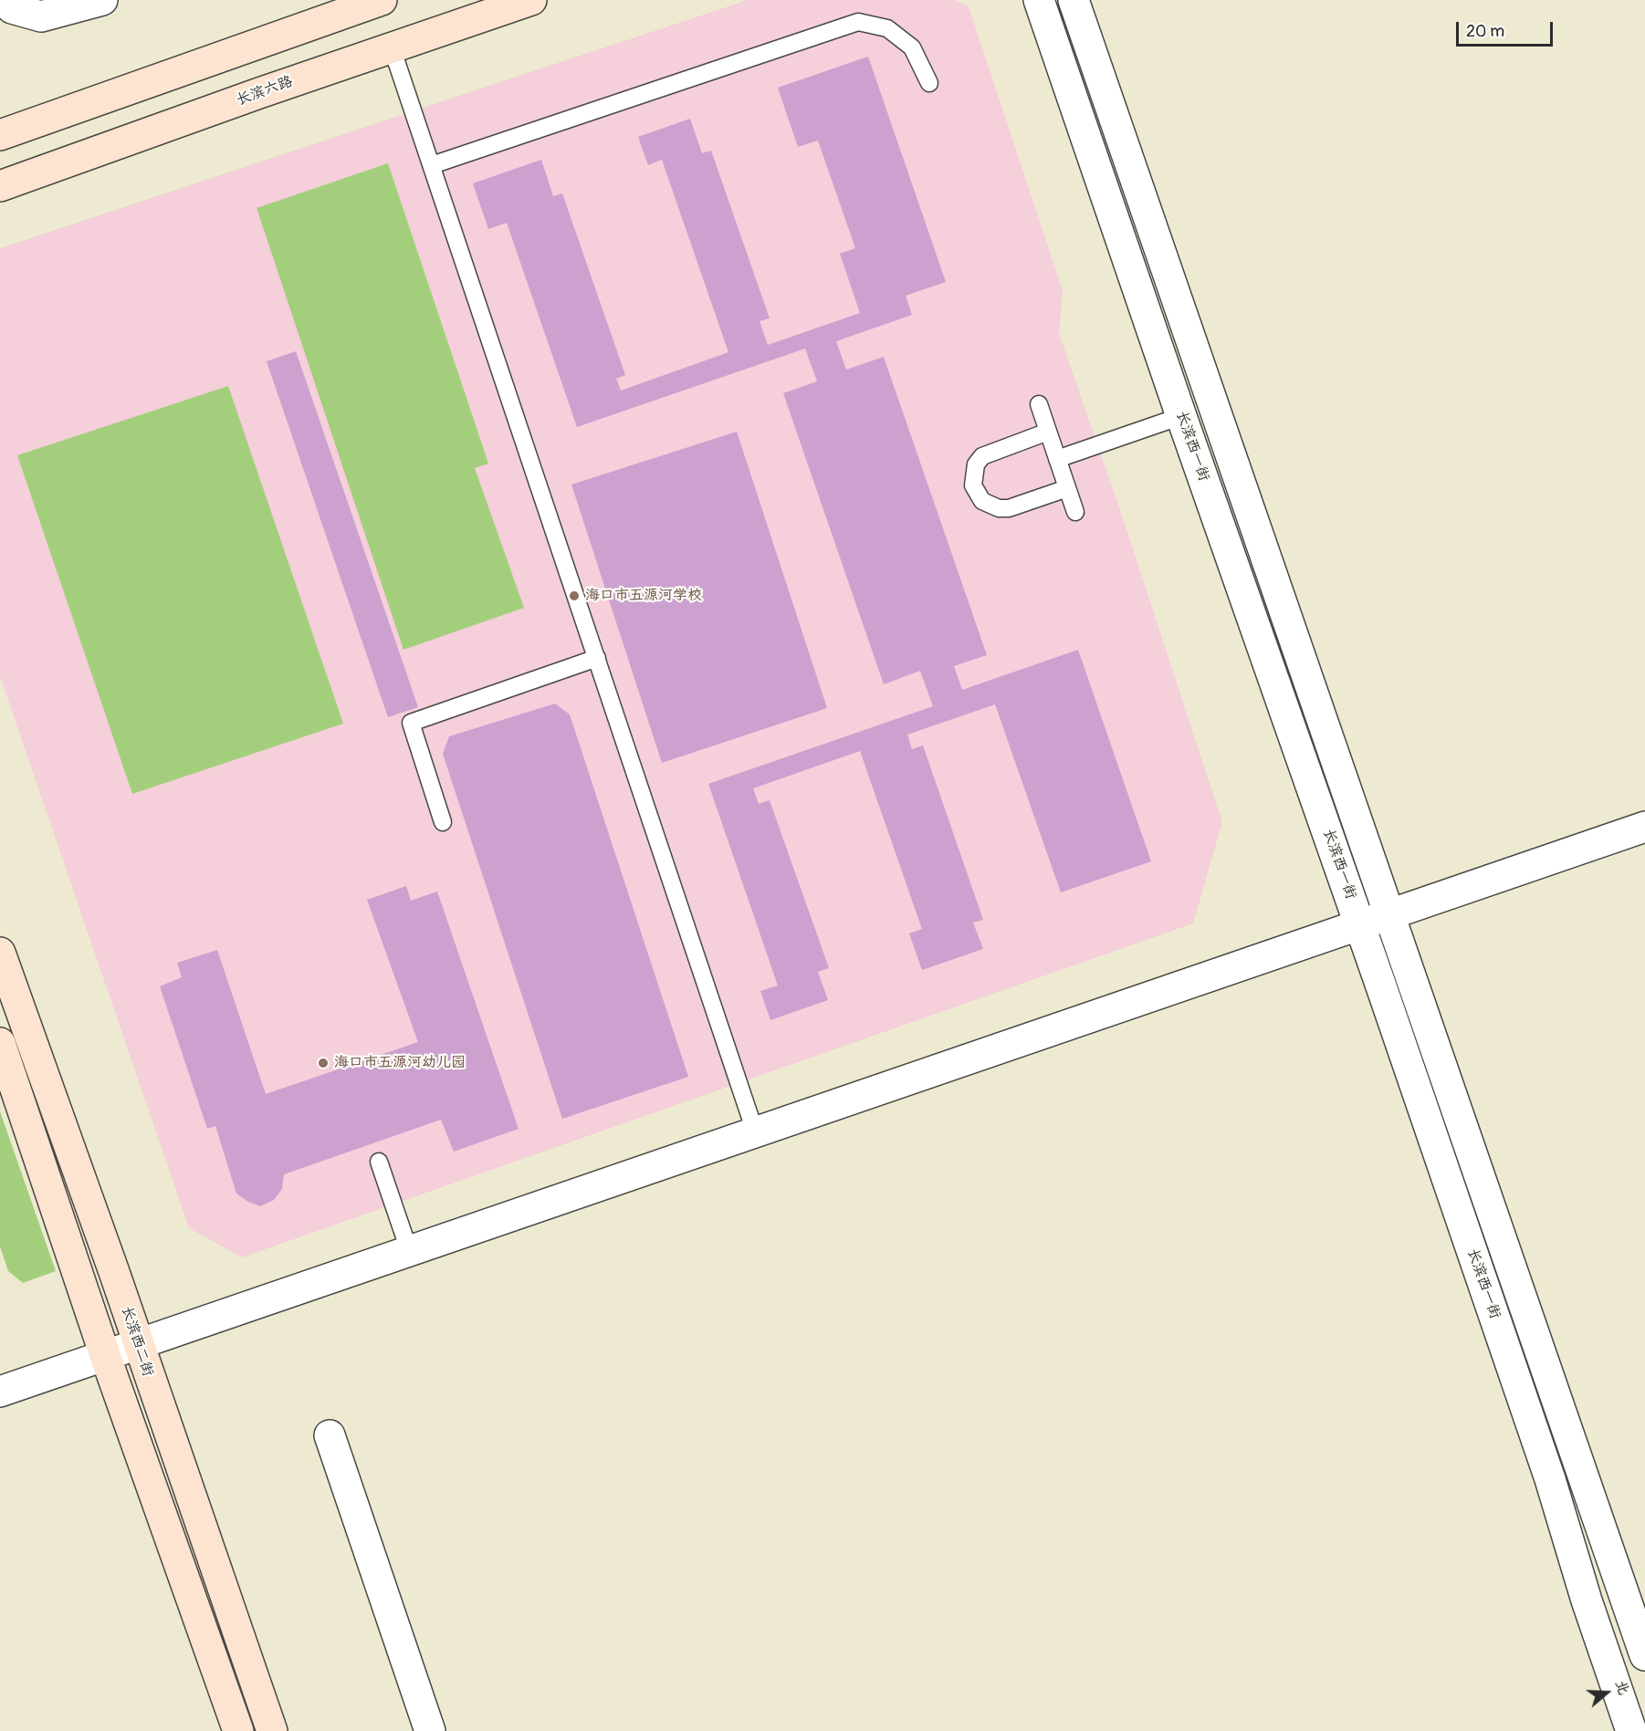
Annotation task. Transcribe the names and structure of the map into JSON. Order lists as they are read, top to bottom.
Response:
{
  "streets": {
    "main road": ["长滨六路", "长滨西二街"],
    "street": ["长滨西一街"]
  },
  "places": ["海口市五源河学校", "海口市五源河幼儿园"],
  "scale_bar": "20 m",
  "north": "right"
}
